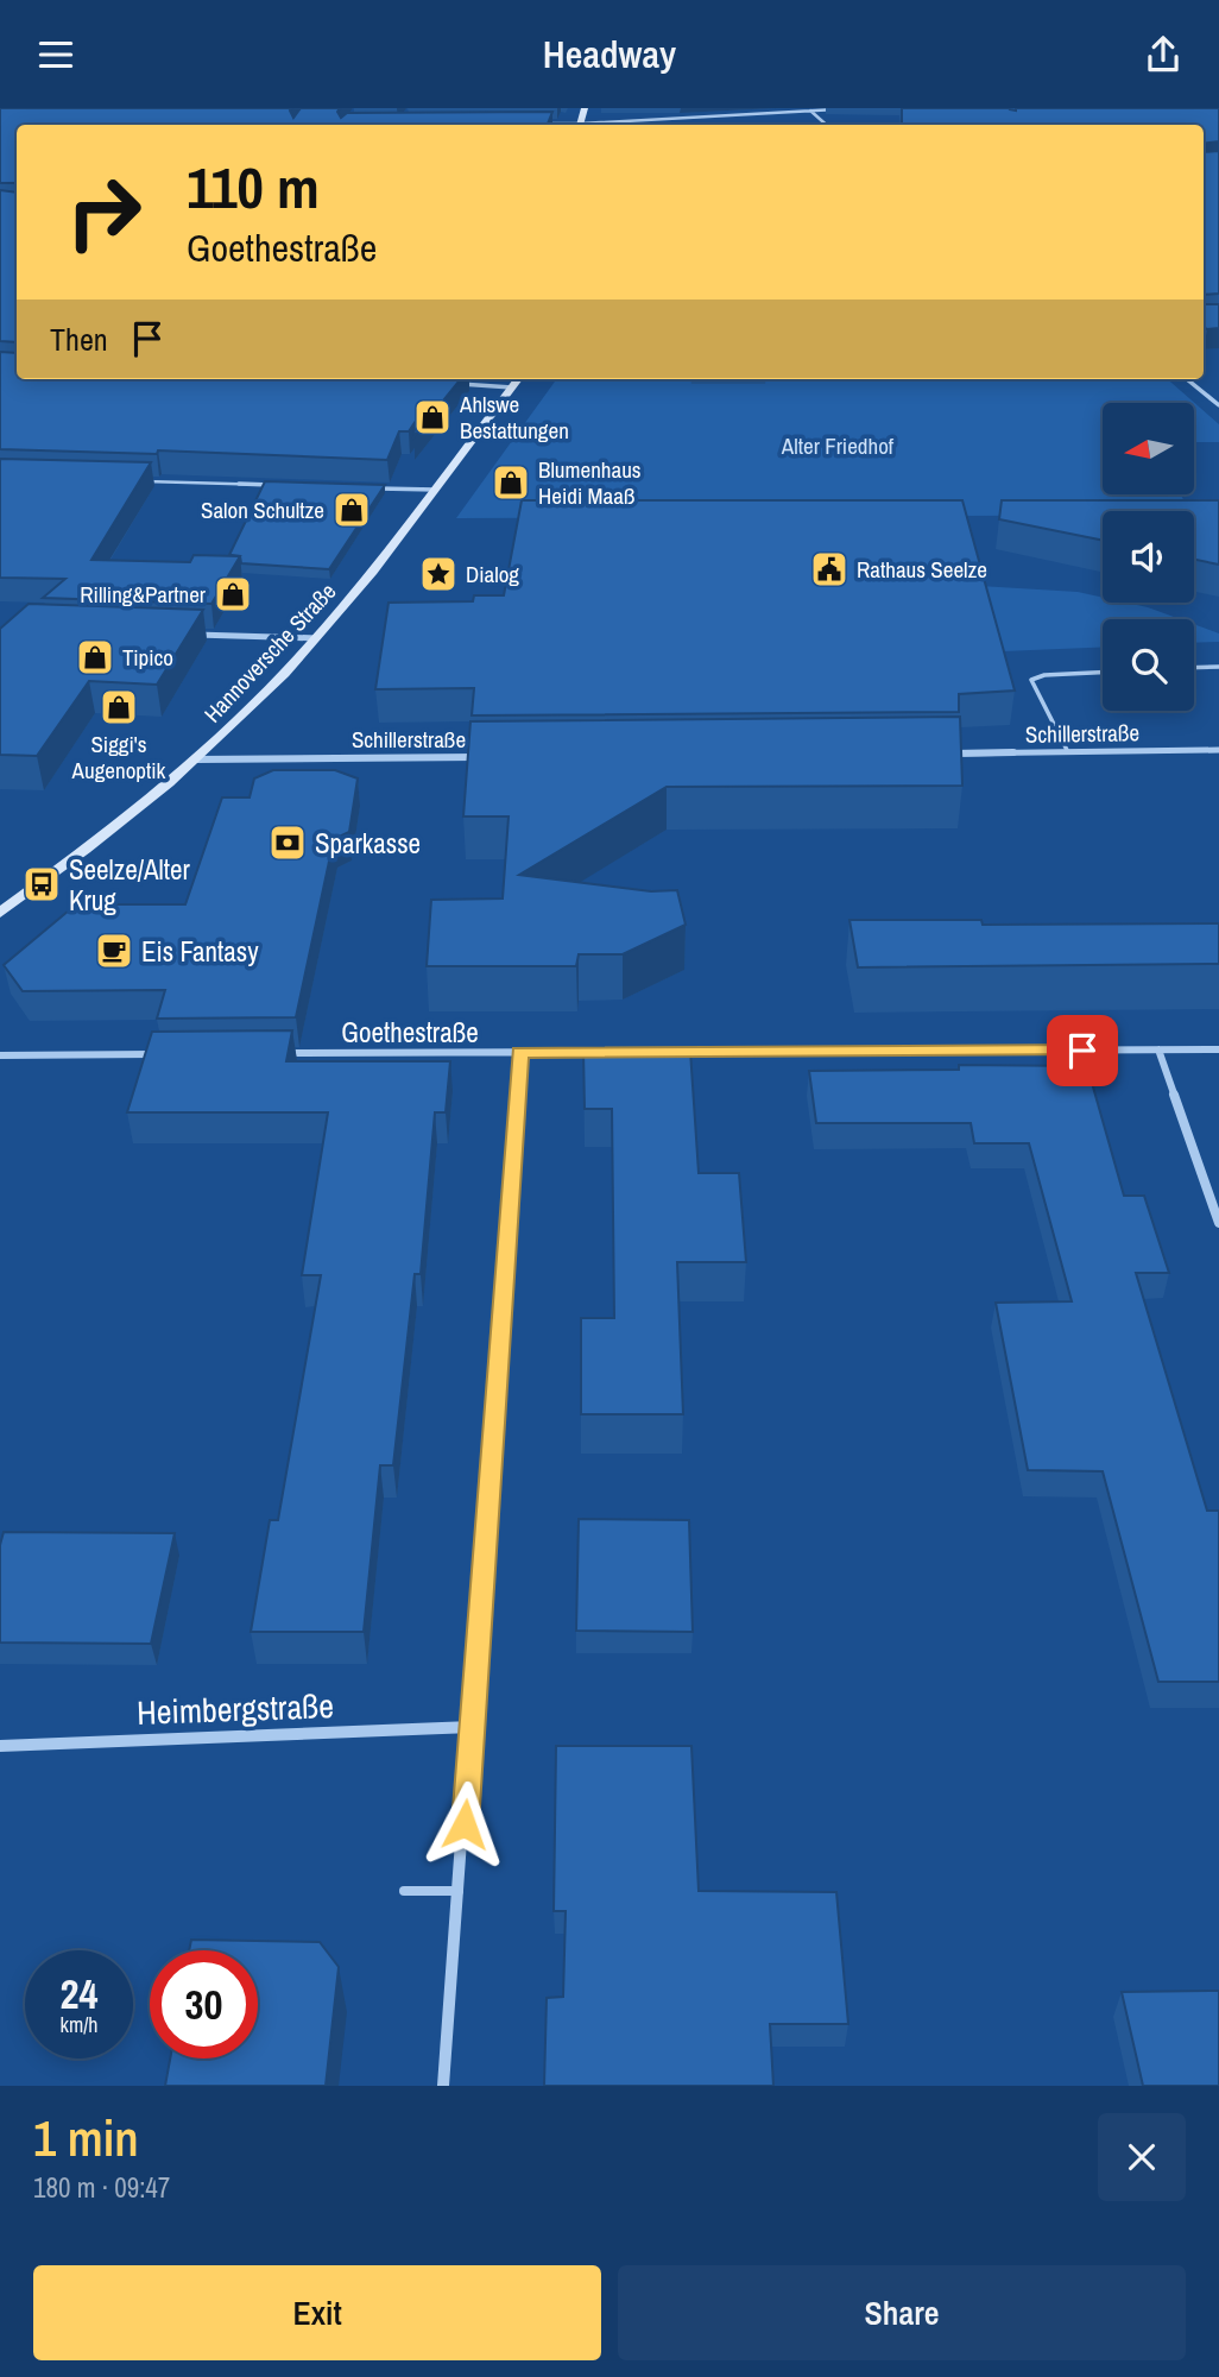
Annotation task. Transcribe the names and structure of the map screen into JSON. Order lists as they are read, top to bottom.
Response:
{
  "streets": {
    "street": [
      "Hannoversche Straße",
      "Schillerstraße",
      "Goethestraße",
      "Heimbergstraße"
    ]
  },
  "crossings": [
    ["Hannoversche Straße", "Schillerstraße"]
  ],
  "parks": ["Alter Friedhof"],
  "places": {
    "shop": [
      "Ahlswe Bestattungen",
      "Blumenhaus Heidi Maaß",
      "Salon Schultze",
      "Rilling&Partner",
      "Tipico",
      "Siggi's Augenoptik"
    ],
    "public building": ["Rathaus Seelze"],
    "place": ["Dialog"],
    "bank": ["Sparkasse"],
    "bus stop": ["Seelze/Alter Krug"],
    "cafe": ["Eis Fantasy"]
  },
  "north": "left",
  "page": {
    "header": "Headway",
    "turn": ["110 m", "Goethestraße"],
    "then": "Then",
    "speed": "24 km/h",
    "limit": "30",
    "heading": ["1 min", "180 m · 09:47"],
    "buttons": ["Exit", "Share"]
  }
}
